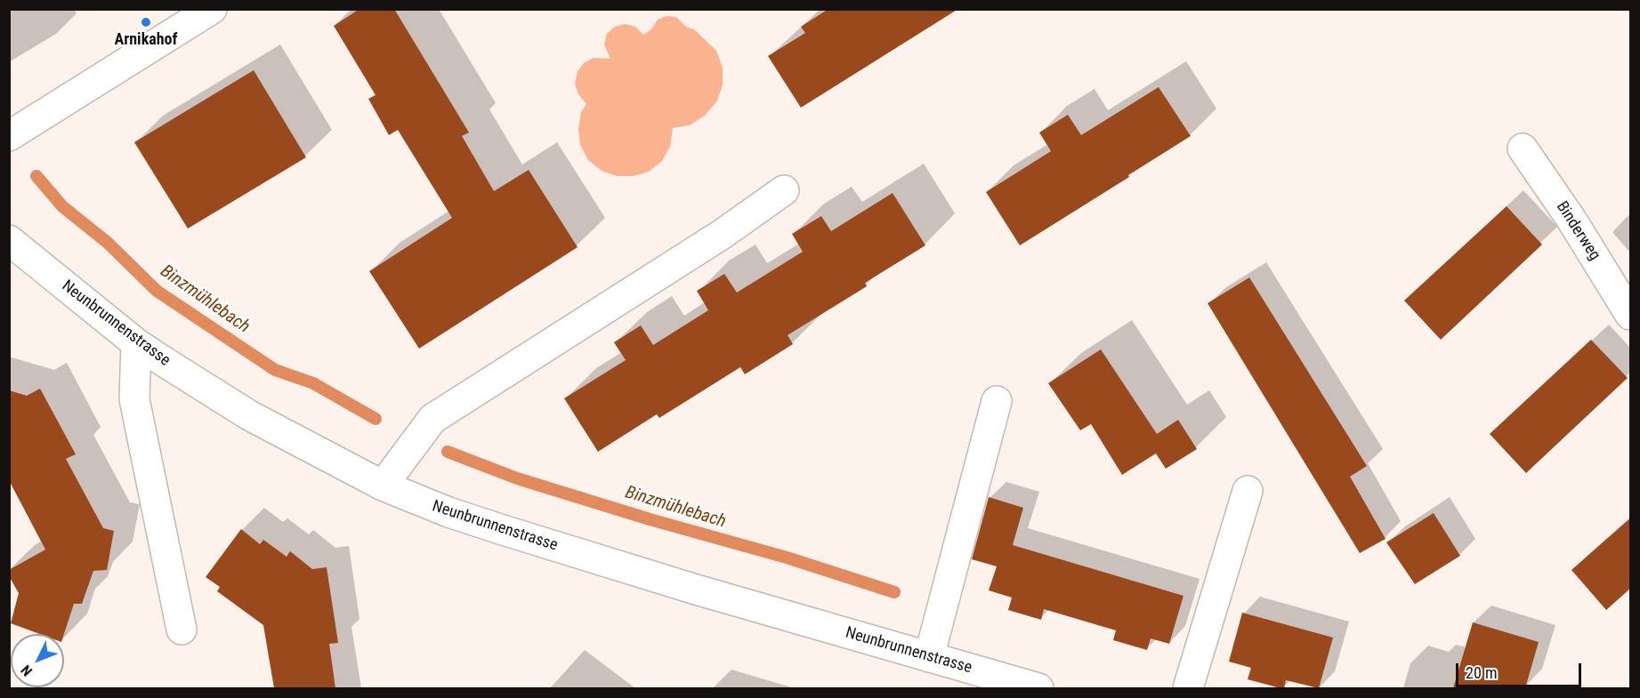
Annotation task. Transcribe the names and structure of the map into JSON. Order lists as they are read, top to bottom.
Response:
{
  "streets": {
    "street": ["Binderweg", "Neunbrunnenstrasse"]
  },
  "water": ["Binzmühlebach"],
  "places": ["Arnikahof"],
  "scale_bar": "20 m",
  "north": "bottom left"
}
